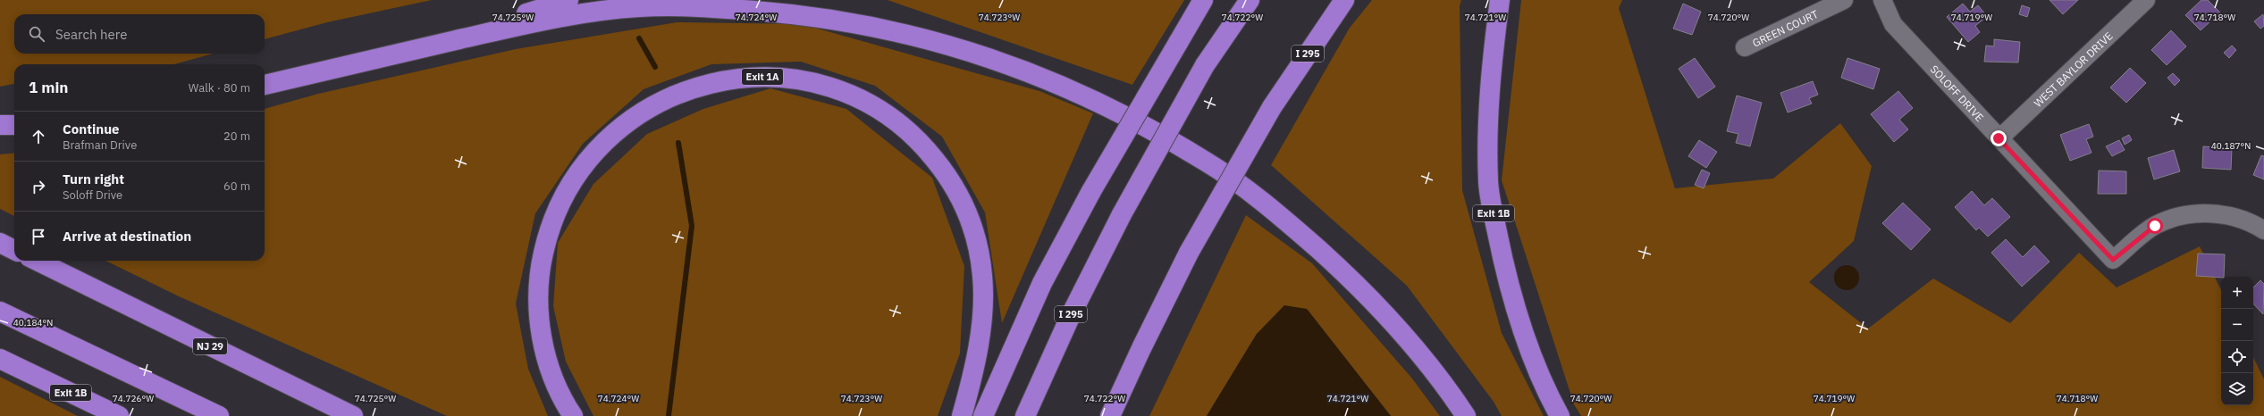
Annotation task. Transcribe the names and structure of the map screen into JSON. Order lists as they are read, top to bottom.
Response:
{
  "streets": {
    "highway": [
      "I 295",
      "Exit 1A",
      "Exit 1B",
      "NJ 29"
    ],
    "street": ["GREEN COURT", "WEST BAYLOR DRIVE", "SOLOFF DRIVE"]
  },
  "crossings": [
    ["WEST BAYLOR DRIVE", "SOLOFF DRIVE"]
  ],
  "page": {
    "search": "Search here",
    "heading": ["1 min", "Walk · 80 m"],
    "list": [
      ["Continue", "Brafman Drive", "20 m"],
      ["Turn right", "Soloff Drive", "60 m"],
      "Arrive at destination"
    ],
    "map_buttons": ["+", "−"]
  },
  "coordinates": [
    "74.724°W",
    "74.723°W",
    "74.722°W",
    "74.721°W",
    "74.720°W",
    "74.725°W",
    "74.719°W",
    "74.718°W",
    "40.187°N",
    "40.184°N",
    "74.726°W"
  ]
}
